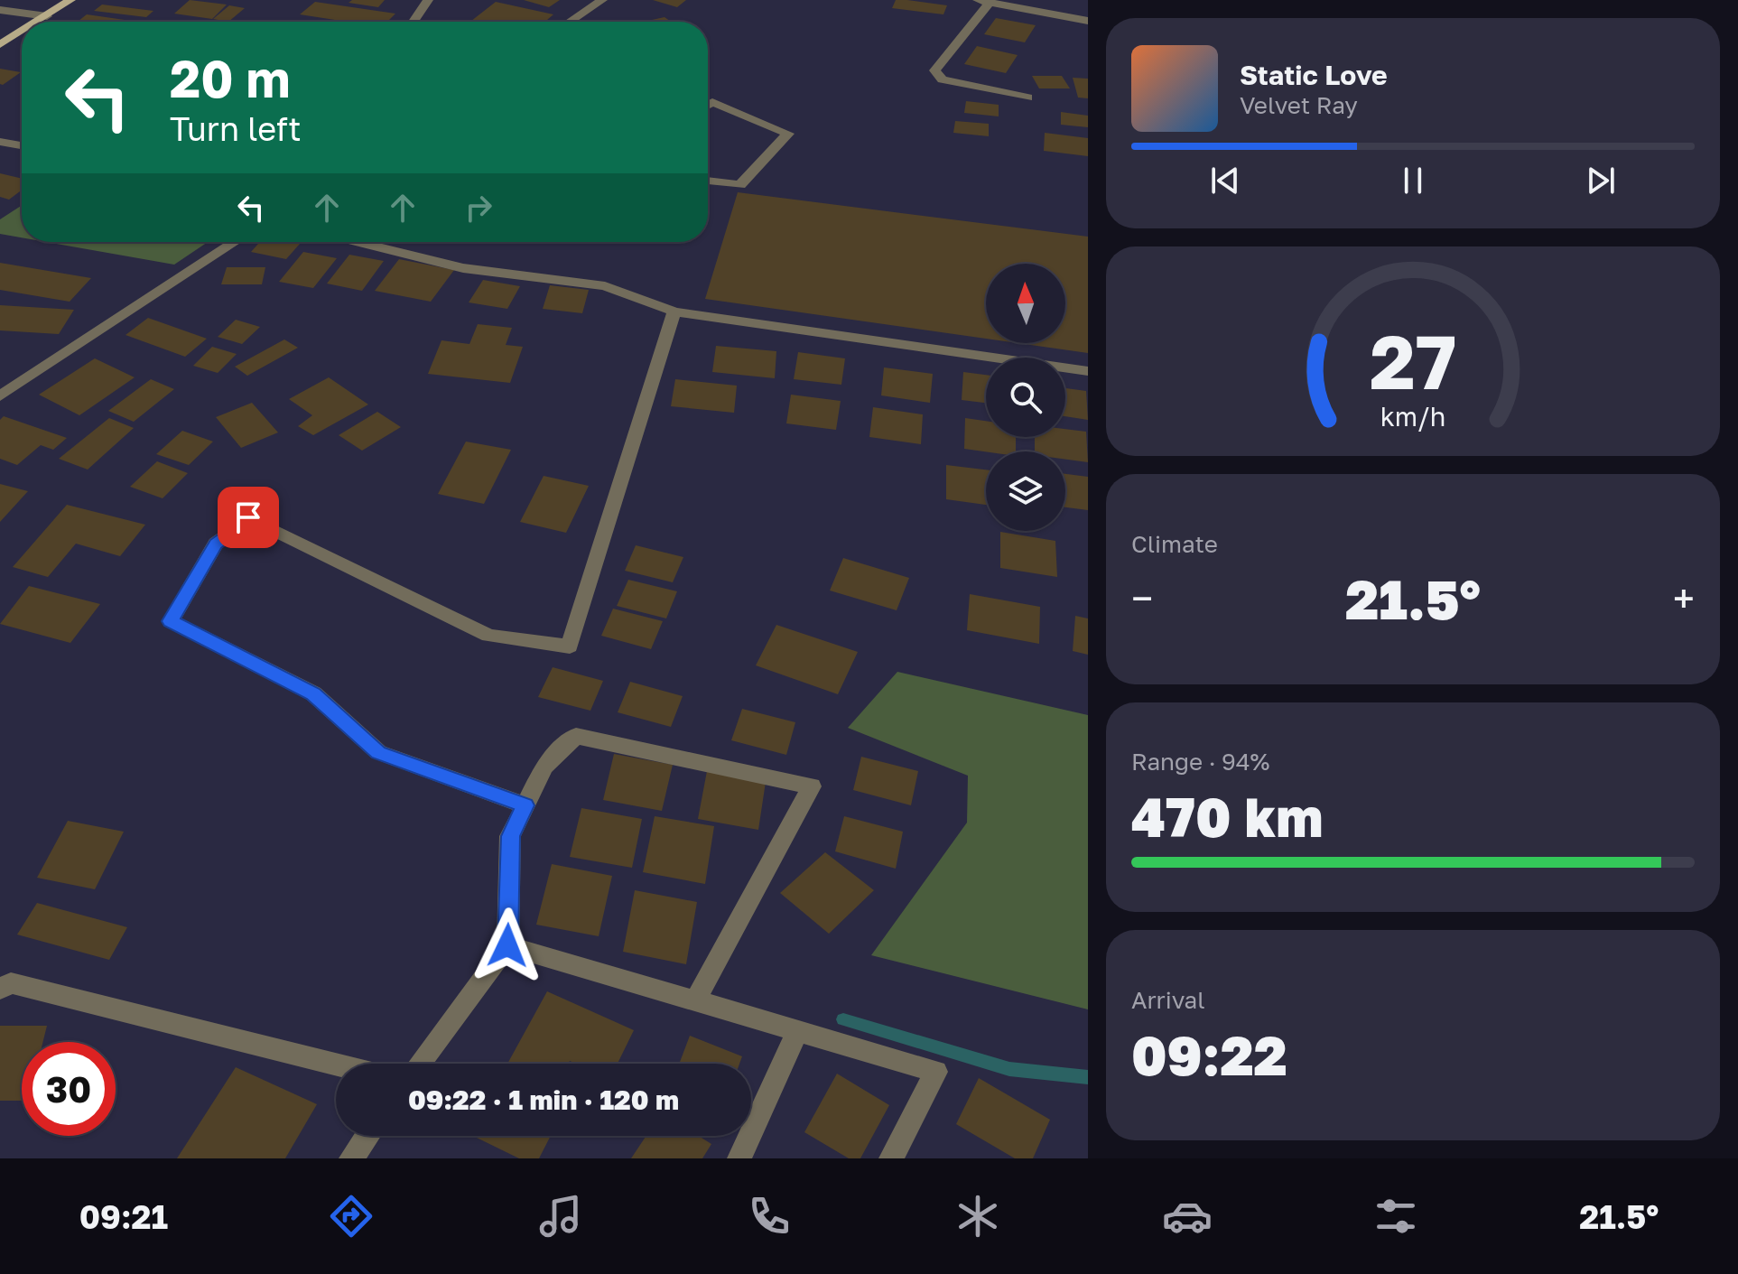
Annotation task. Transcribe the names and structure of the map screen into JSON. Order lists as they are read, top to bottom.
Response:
{
  "north": "top",
  "page": {
    "turn": ["20 m", "Turn left"],
    "song": ["Static Love", "Velvet Ray"],
    "tile": [
      "Climate",
      ["Range · 94%", "470 km"],
      ["Arrival", "09:22"]
    ],
    "heat": ["−", "21.5°", "+"],
    "limit": "30",
    "trip": "09:22 · 1 min · 120 m",
    "tabs": ["09:21", "21.5°"],
    "gauge": ["27", "km/h"]
  }
}
